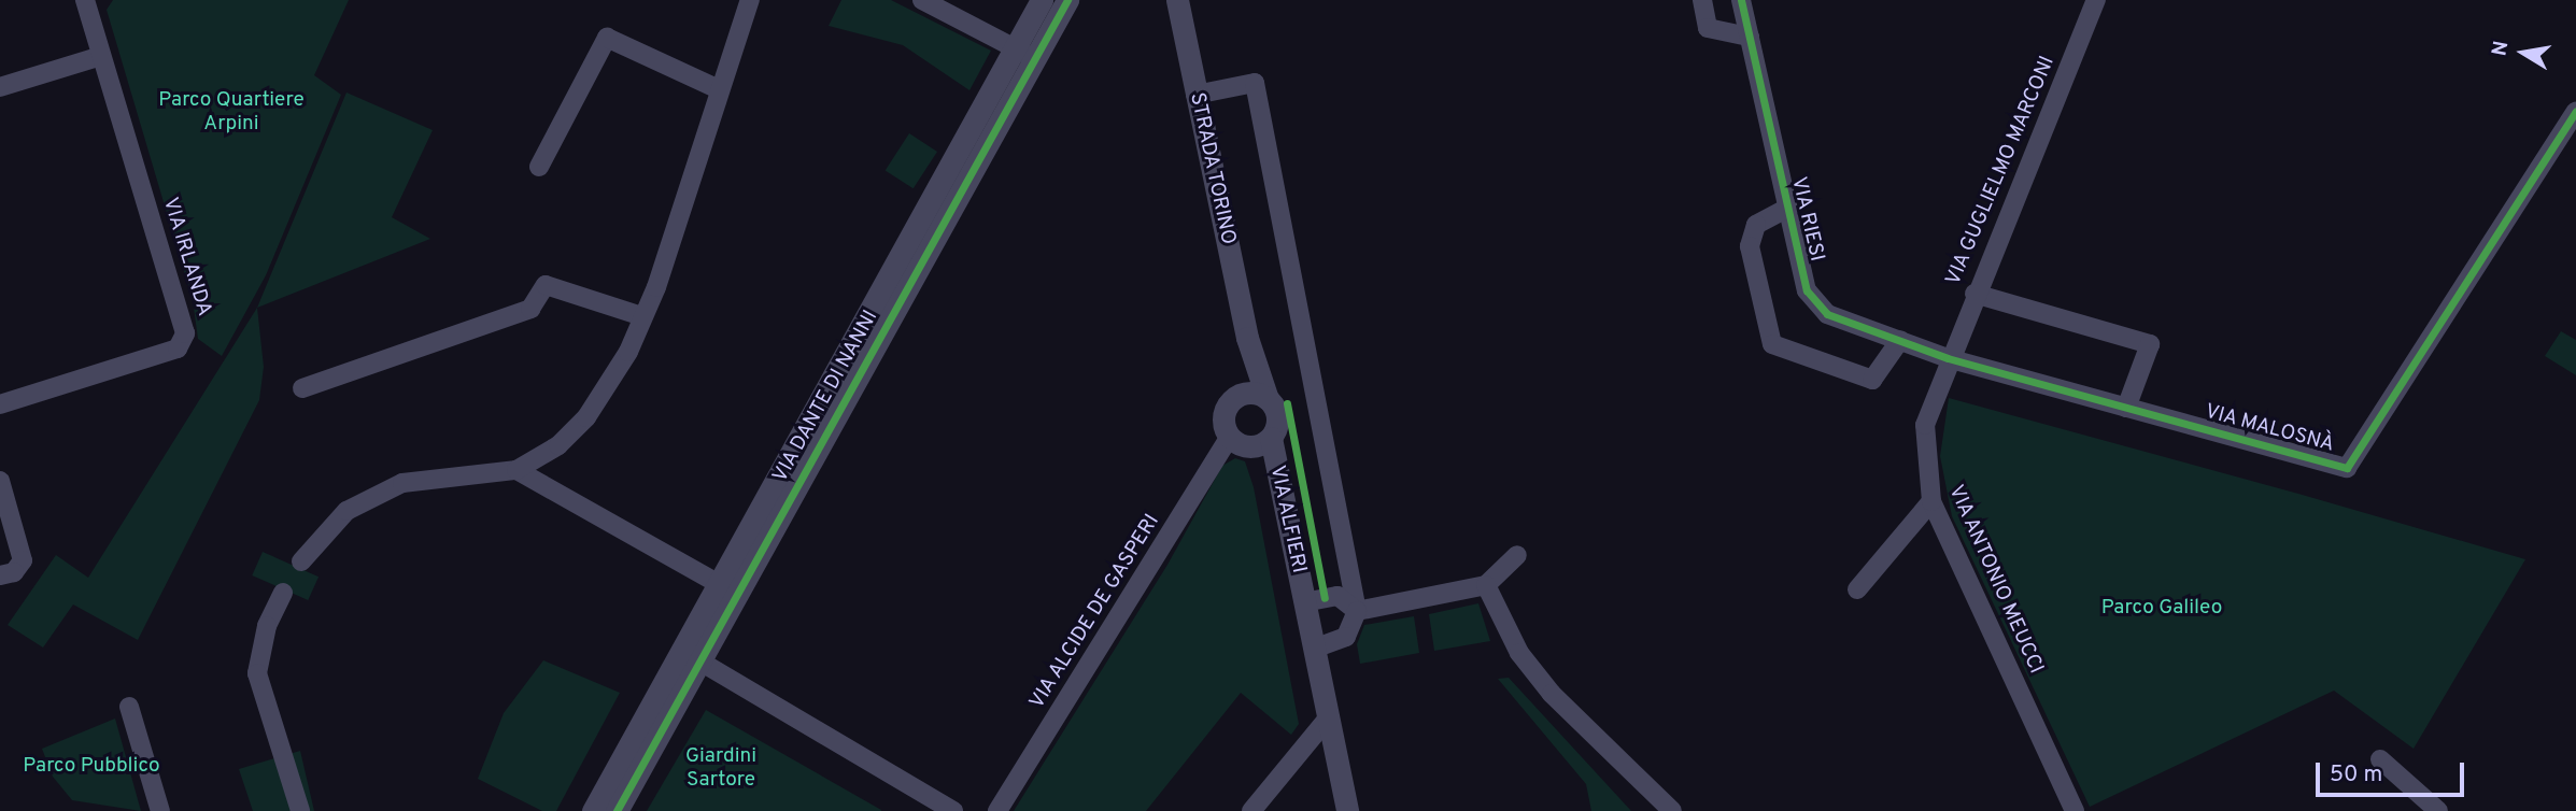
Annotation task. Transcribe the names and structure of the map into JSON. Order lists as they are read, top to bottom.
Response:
{
  "streets": {
    "street": [
      "STRADA TORINO",
      "VIA GUGLIELMO MARCONI",
      "VIA RIESI",
      "VIA IRLANDA",
      "VIA DANTE DI NANNI",
      "VIA MALOSNÀ",
      "VIA ALFIERI",
      "VIA ANTONIO MEUCCI",
      "VIA ALCIDE DE GASPERI"
    ]
  },
  "crossings": [
    ["STRADA TORINO", "VIA ALFIERI"],
    ["STRADA TORINO", "VIA ALCIDE DE GASPERI"],
    ["VIA GUGLIELMO MARCONI", "VIA RIESI"],
    ["VIA GUGLIELMO MARCONI", "VIA MALOSNÀ"],
    ["VIA GUGLIELMO MARCONI", "VIA ANTONIO MEUCCI"],
    ["VIA RIESI", "VIA MALOSNÀ"],
    ["VIA RIESI", "VIA ANTONIO MEUCCI"],
    ["VIA MALOSNÀ", "VIA ANTONIO MEUCCI"],
    ["VIA ALFIERI", "VIA ALCIDE DE GASPERI"]
  ],
  "parks": [
    "Parco Quartiere Arpini",
    "Parco Galileo",
    "Giardini Sartore",
    "Parco Pubblico"
  ],
  "scale_bar": "50 m",
  "north": "left"
}
